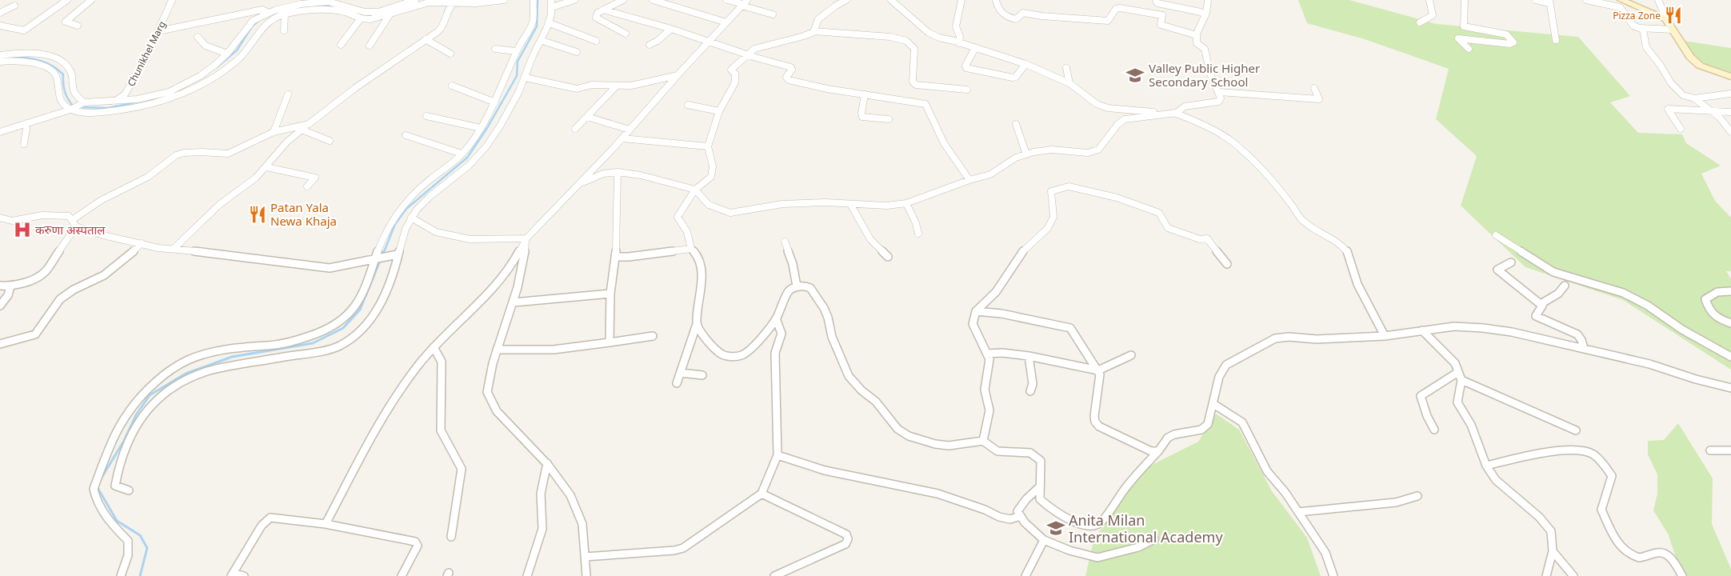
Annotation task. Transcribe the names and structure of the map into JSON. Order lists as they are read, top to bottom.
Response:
{
  "streets": {
    "street": ["Chunikhel Marg"]
  },
  "places": {
    "restaurant": ["Pizza Zone", "Patan Yala Newa Khaja"],
    "school or university": ["Valley Public Higher Secondary School", "Anita Milan International Academy"],
    "hospital": ["करुणा अस्पताल"]
  }
}
